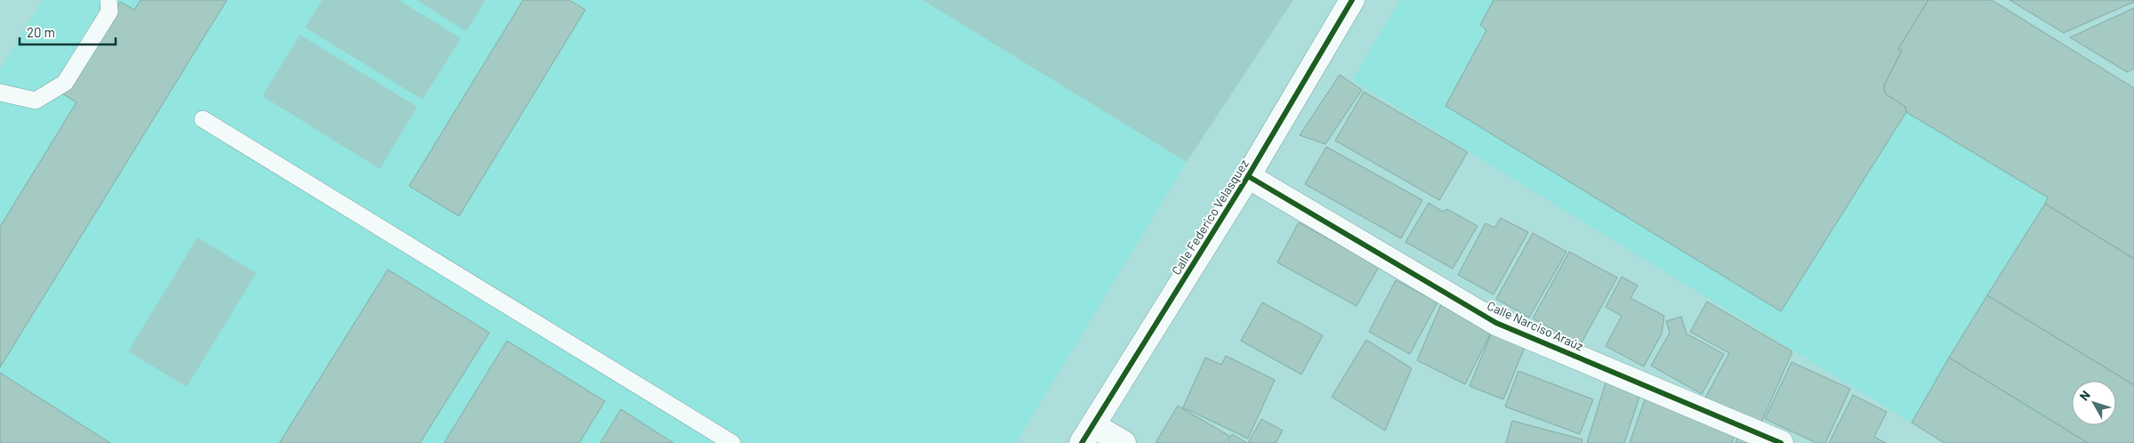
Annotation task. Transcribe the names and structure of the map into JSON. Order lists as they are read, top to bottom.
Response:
{
  "streets": {
    "street": ["Calle Federico Velasquez", "Calle Narciso Araúz"]
  },
  "crossings": [
    ["Calle Federico Velasquez", "Calle Narciso Araúz"]
  ],
  "scale_bar": "20 m",
  "north": "top left"
}
